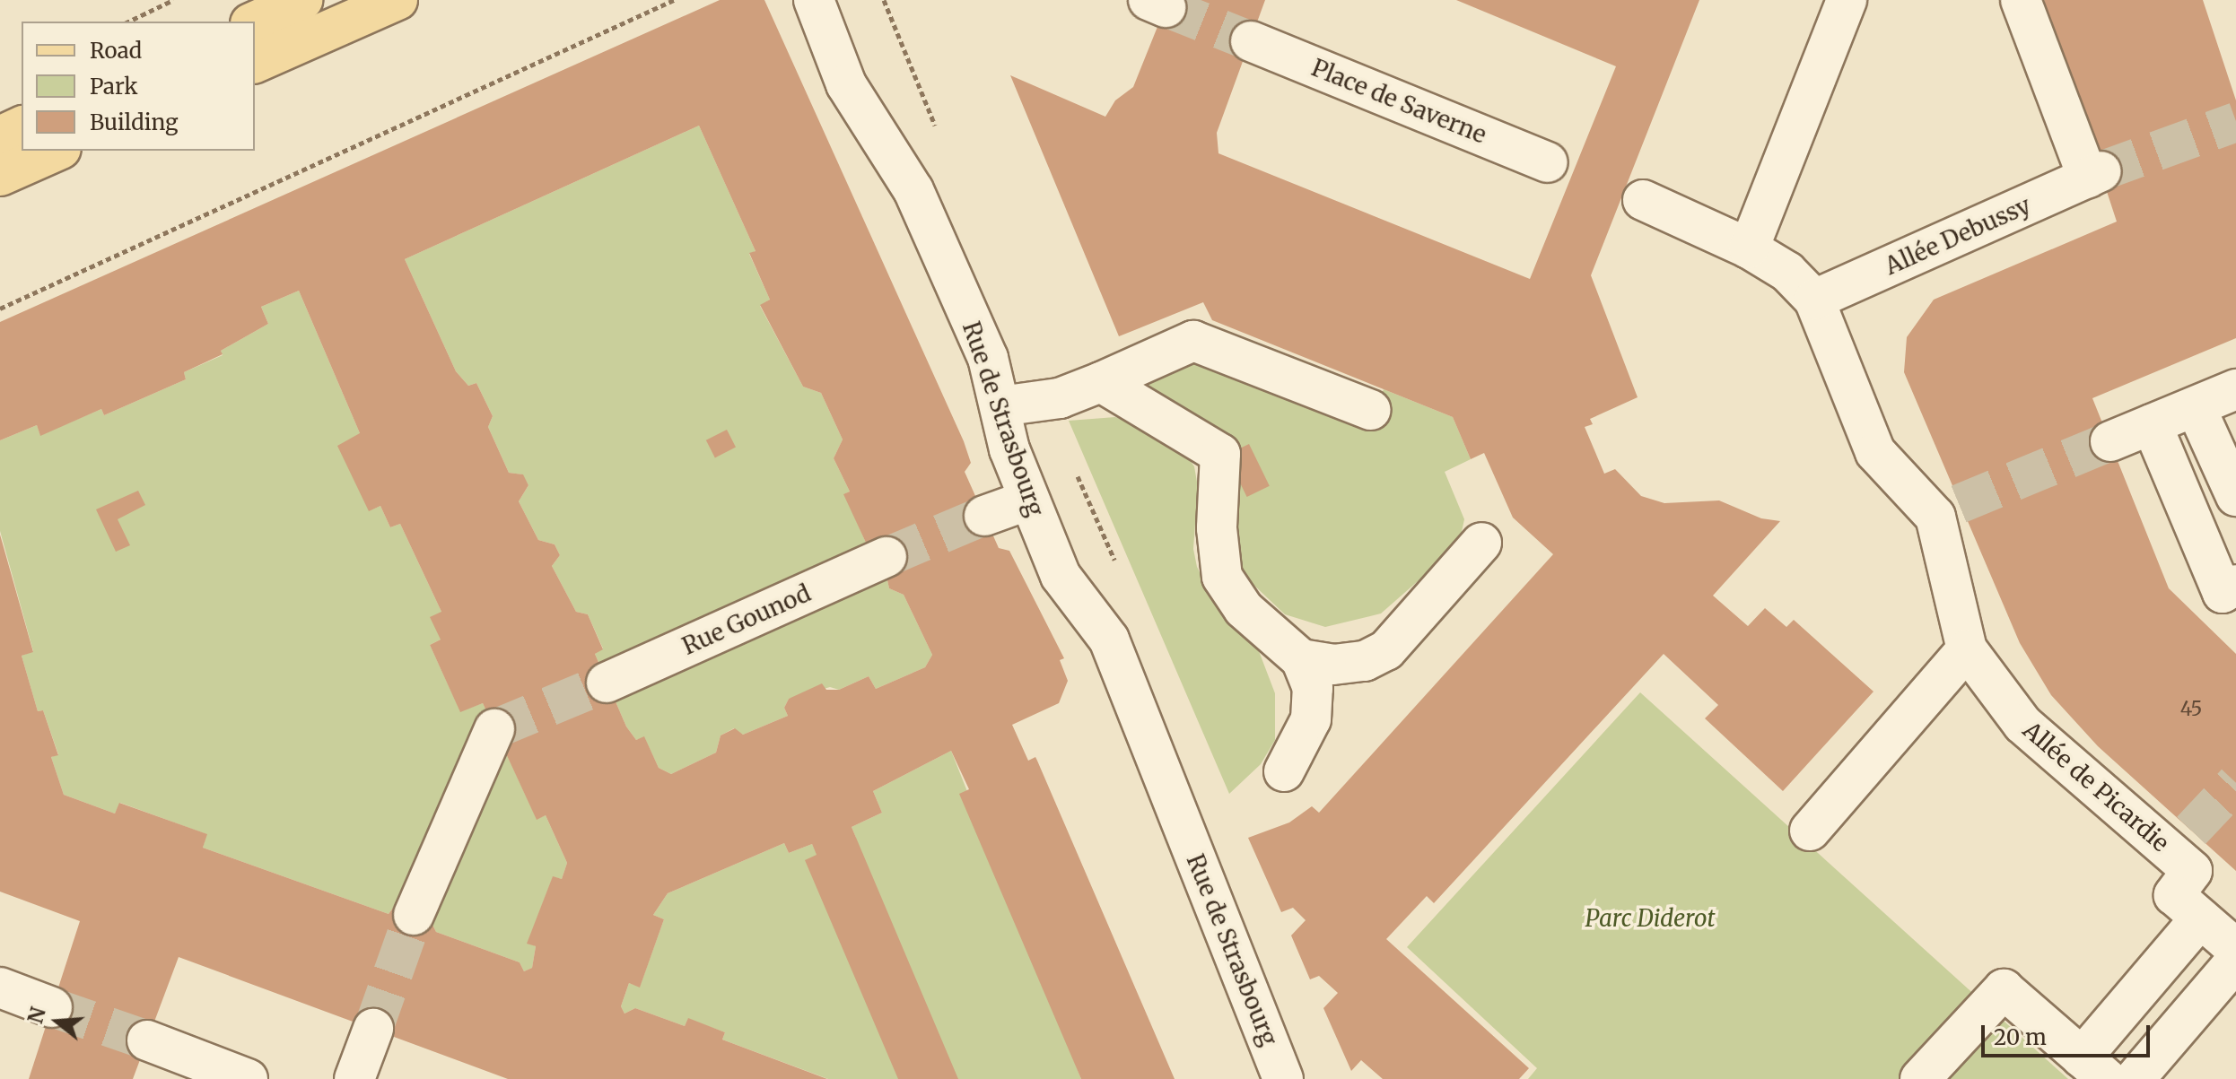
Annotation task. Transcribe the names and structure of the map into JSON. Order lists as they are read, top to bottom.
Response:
{
  "streets": {
    "street": [
      "Place de Saverne",
      "Allée Debussy",
      "Rue de Strasbourg",
      "Rue Gounod",
      "Allée de Picardie"
    ]
  },
  "crossings": [
    ["Allée Debussy", "Allée de Picardie"]
  ],
  "parks": ["Parc Diderot"],
  "house_numbers": ["45"],
  "legend": ["Road", "Park", "Building"],
  "scale_bar": "20 m",
  "north": "left"
}
